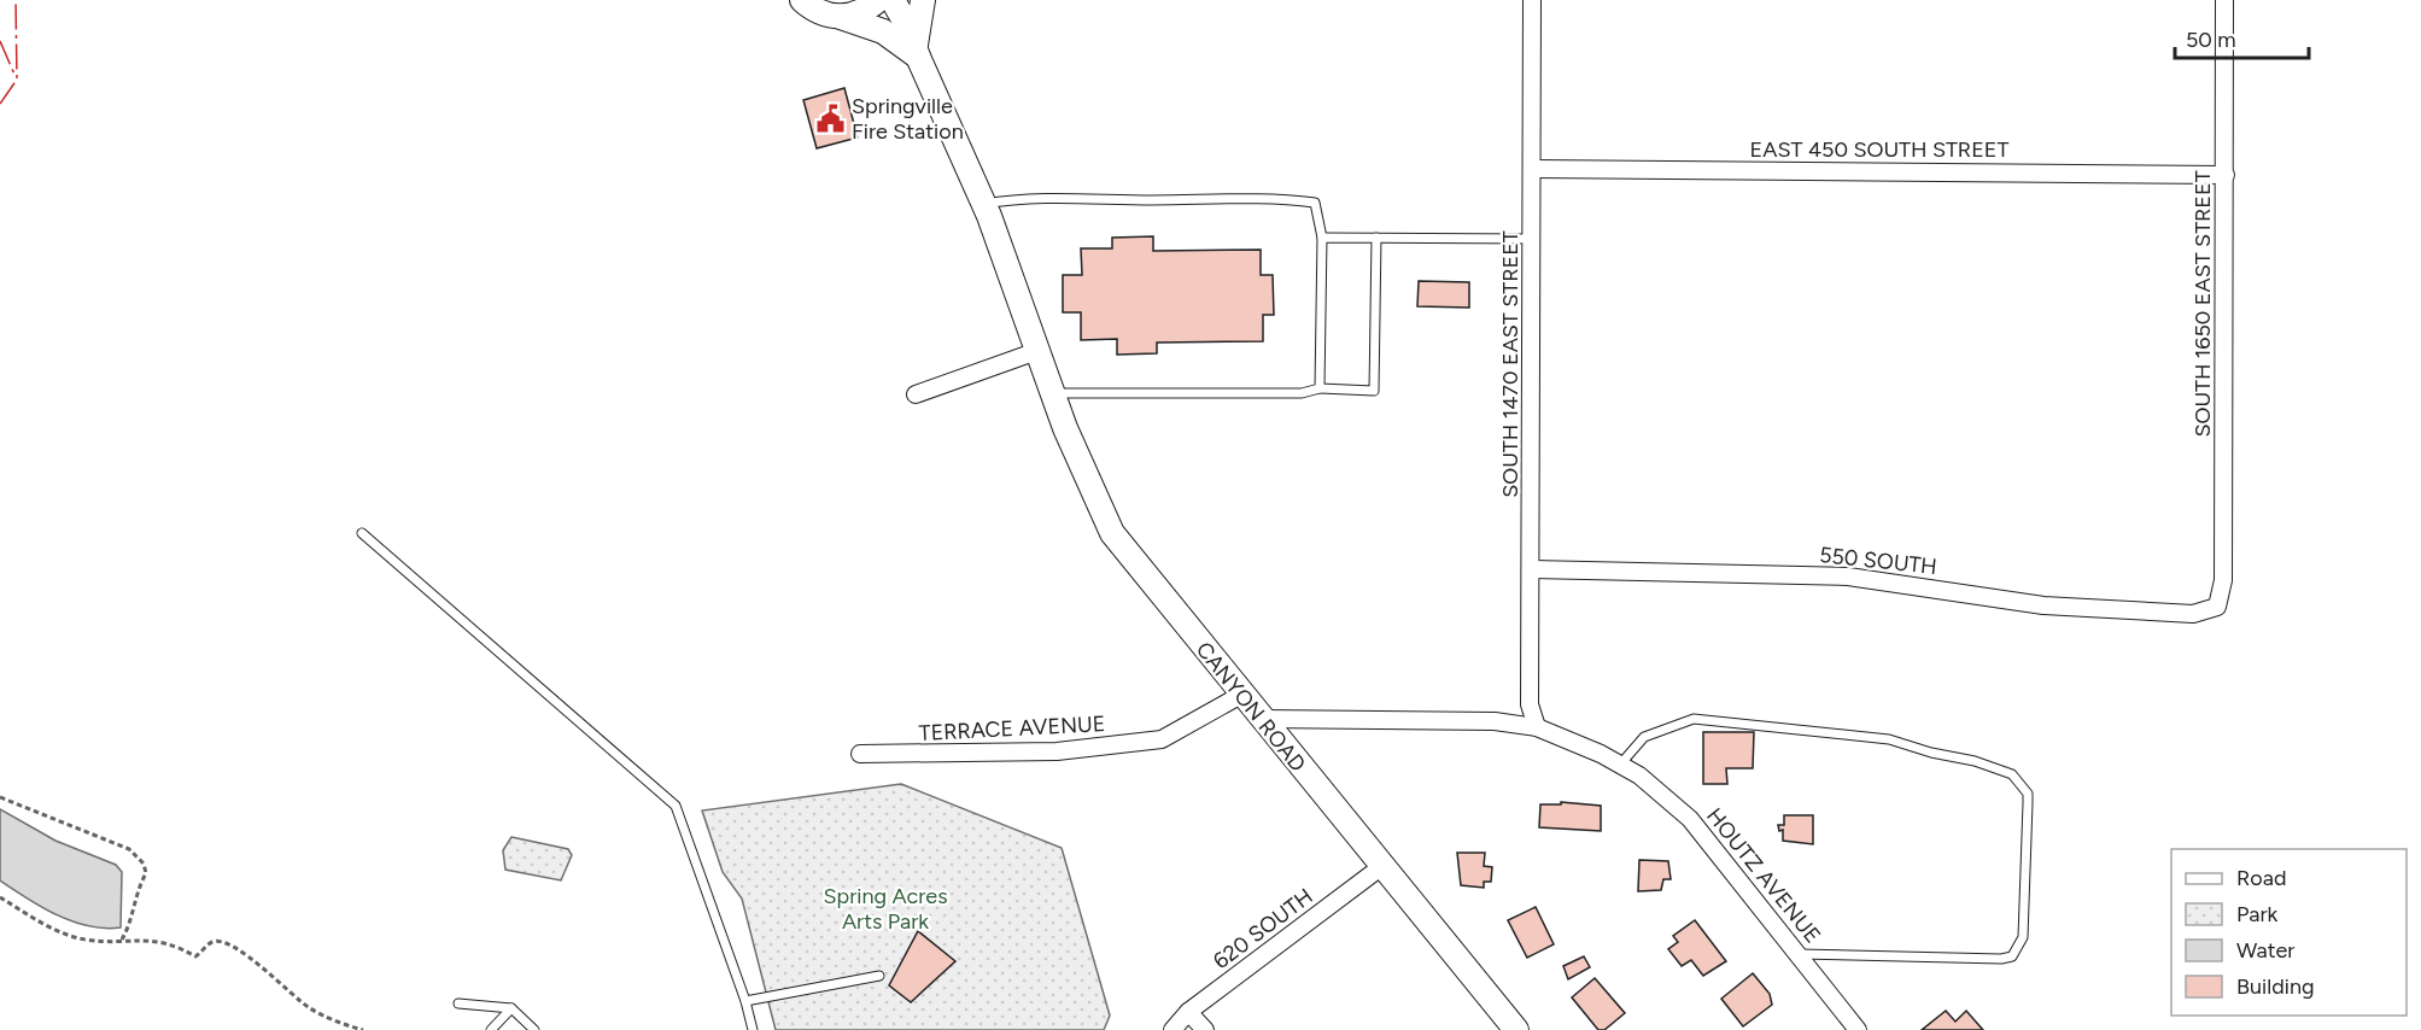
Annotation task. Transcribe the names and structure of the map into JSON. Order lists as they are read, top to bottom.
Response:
{
  "streets": {
    "main road": ["CANYON ROAD"],
    "street": [
      "EAST 450 SOUTH STREET",
      "SOUTH 1650 EAST STREET",
      "SOUTH 1470 EAST STREET",
      "550 SOUTH",
      "TERRACE AVENUE",
      "HOUTZ AVENUE",
      "620 SOUTH"
    ]
  },
  "crossings": [
    ["EAST 450 SOUTH STREET", "SOUTH 1650 EAST STREET"],
    ["EAST 450 SOUTH STREET", "SOUTH 1470 EAST STREET"],
    ["SOUTH 1650 EAST STREET", "550 SOUTH"],
    ["SOUTH 1470 EAST STREET", "550 SOUTH"],
    ["CANYON ROAD", "TERRACE AVENUE"],
    ["CANYON ROAD", "620 SOUTH"]
  ],
  "parks": ["Spring Acres Arts Park"],
  "places": {
    "public building": ["Springville Fire Station"]
  },
  "legend": [
    "Road",
    "Park",
    "Water",
    "Building"
  ],
  "scale_bar": "50 m"
}
